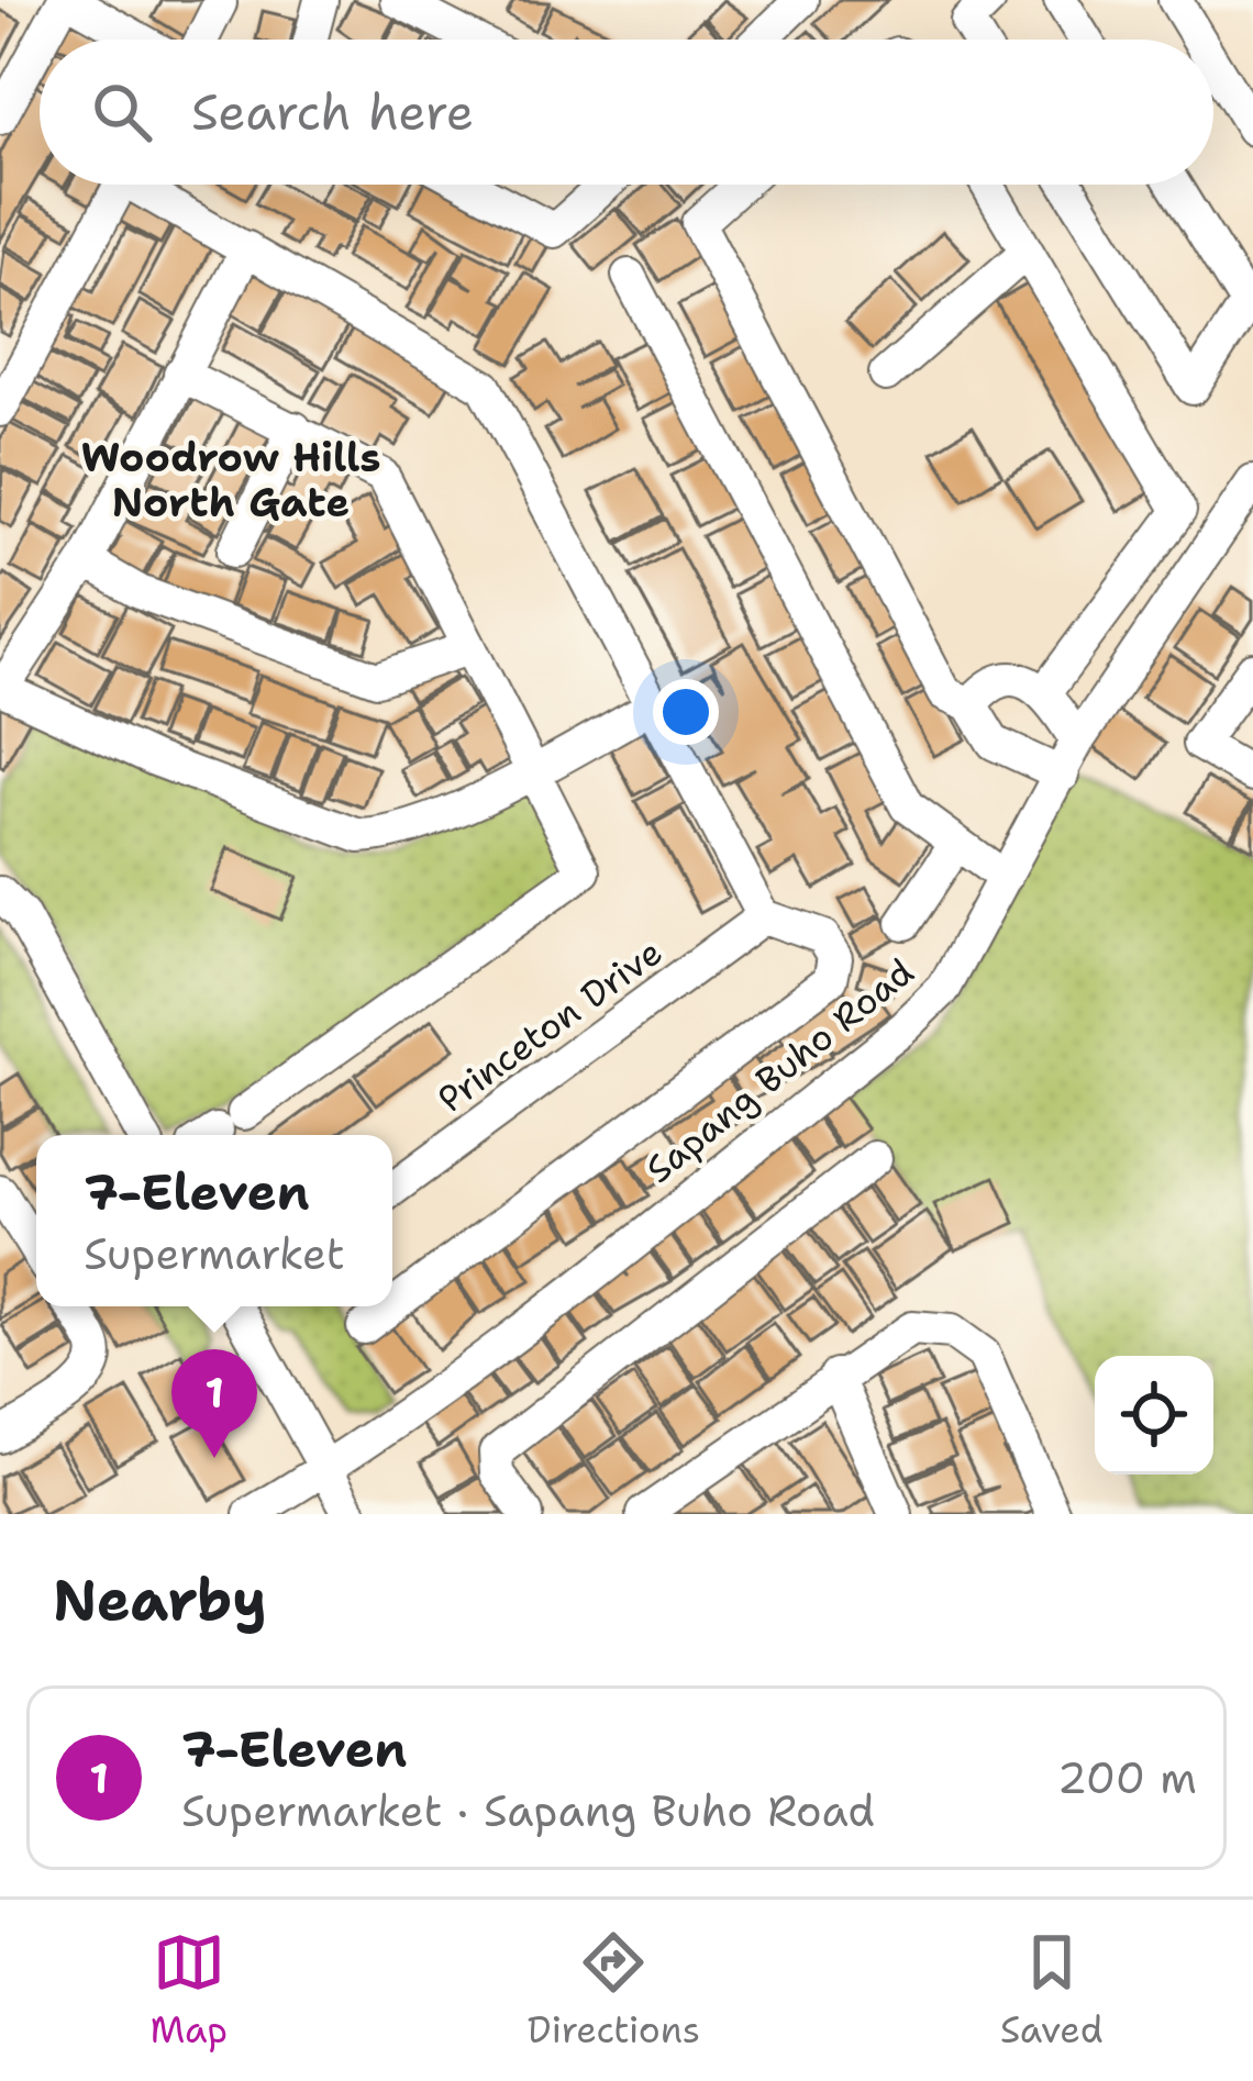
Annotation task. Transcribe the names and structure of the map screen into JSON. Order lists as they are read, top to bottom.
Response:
{
  "streets": {
    "street": ["Princeton Drive", "Sapang Buho Road"]
  },
  "districts": ["Woodrow Hills North Gate"],
  "page": {
    "search": "Search here",
    "popup": ["7-Eleven", "Supermarket"],
    "pins": "1",
    "heading": "Nearby",
    "list": [
      {
        "mark": "1",
        "name": "7-Eleven",
        "note": "Supermarket · Sapang Buho Road",
        "value": "200 m"
      }
    ],
    "nav": ["Map", "Directions", "Saved"]
  }
}
